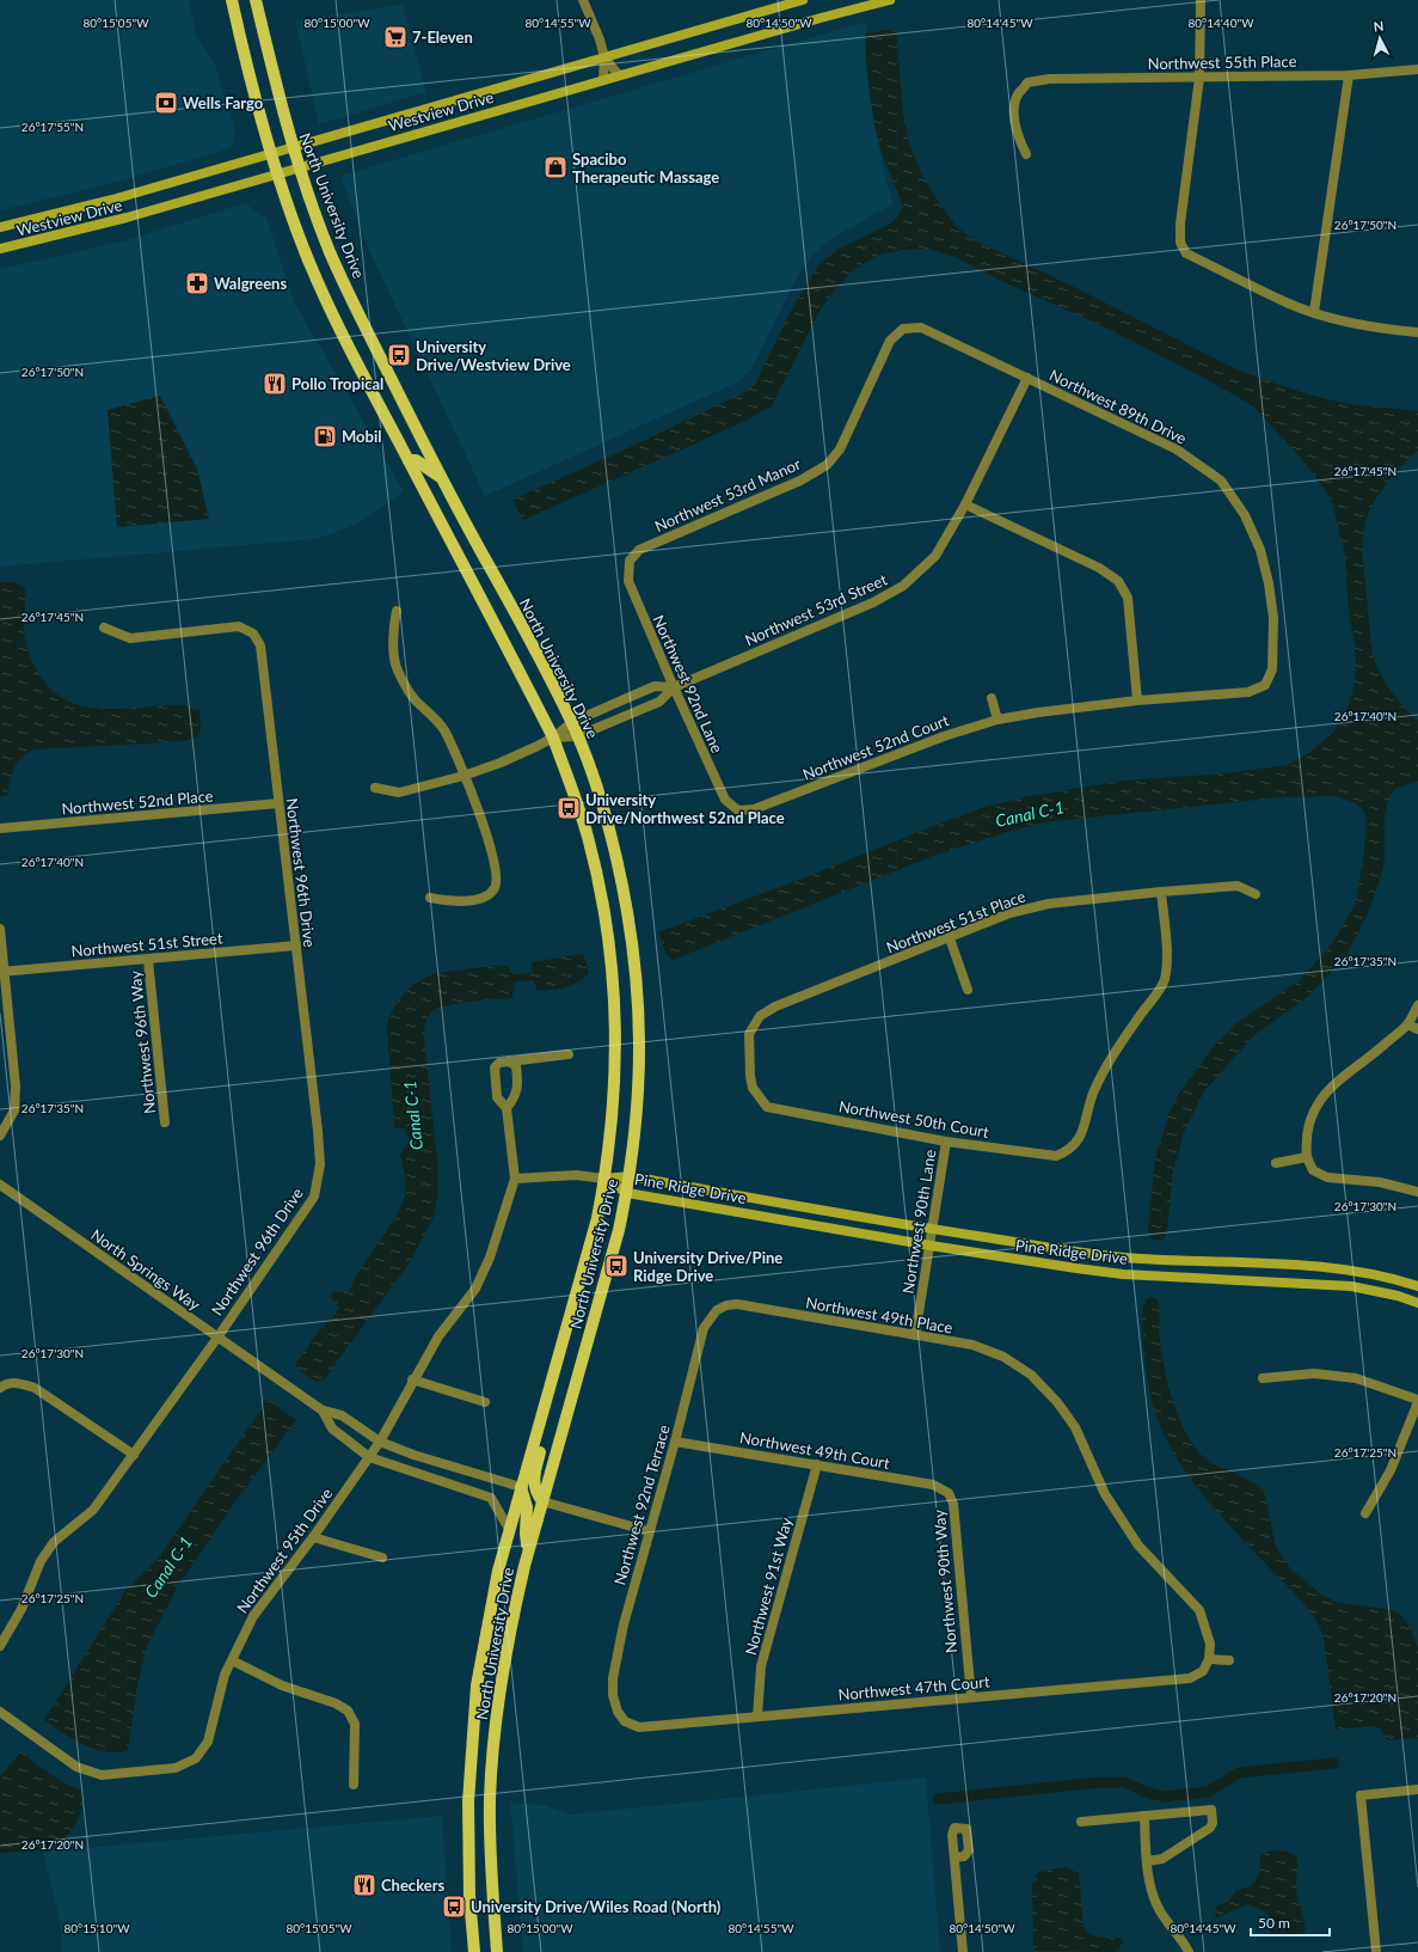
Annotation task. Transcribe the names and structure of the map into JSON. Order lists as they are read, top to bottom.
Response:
{
  "streets": {
    "main road": ["North University Drive"],
    "street": [
      "Northwest 55th Place",
      "Westview Drive",
      "Northwest 89th Drive",
      "Northwest 53rd Manor",
      "Northwest 53rd Street",
      "Northwest 92nd Lane",
      "Northwest 52nd Court",
      "Northwest 52nd Place",
      "Northwest 96th Drive",
      "Northwest 51st Place",
      "Northwest 51st Street",
      "Northwest 96th Way",
      "Northwest 50th Court",
      "Pine Ridge Drive",
      "Northwest 90th Lane",
      "North Springs Way",
      "Northwest 49th Place",
      "Northwest 49th Court",
      "Northwest 92nd Terrace",
      "Northwest 95th Drive",
      "Northwest 90th Way",
      "Northwest 91st Way",
      "Northwest 47th Court"
    ]
  },
  "crossings": [
    ["Westview Drive", "North University Drive"],
    ["North University Drive", "Northwest 53rd Street"],
    ["North University Drive", "Pine Ridge Drive"],
    ["North University Drive", "North Springs Way"],
    ["Northwest 89th Drive", "Northwest 53rd Manor"],
    ["Northwest 89th Drive", "Northwest 53rd Street"],
    ["Northwest 89th Drive", "Northwest 52nd Court"],
    ["Northwest 53rd Manor", "Northwest 92nd Lane"],
    ["Northwest 53rd Street", "Northwest 92nd Lane"],
    ["Northwest 92nd Lane", "Northwest 52nd Court"],
    ["Northwest 52nd Place", "Northwest 96th Drive"],
    ["Northwest 96th Drive", "Northwest 51st Street"],
    ["Northwest 96th Drive", "North Springs Way"],
    ["Northwest 51st Place", "Northwest 50th Court"],
    ["Northwest 51st Street", "Northwest 96th Way"],
    ["Northwest 50th Court", "Northwest 90th Lane"],
    ["Pine Ridge Drive", "Northwest 90th Lane"],
    ["Northwest 90th Lane", "Northwest 49th Place"],
    ["North Springs Way", "Northwest 95th Drive"],
    ["Northwest 49th Place", "Northwest 92nd Terrace"],
    ["Northwest 49th Place", "Northwest 47th Court"],
    ["Northwest 49th Court", "Northwest 92nd Terrace"],
    ["Northwest 49th Court", "Northwest 90th Way"],
    ["Northwest 49th Court", "Northwest 91st Way"],
    ["Northwest 92nd Terrace", "Northwest 47th Court"],
    ["Northwest 90th Way", "Northwest 47th Court"],
    ["Northwest 91st Way", "Northwest 47th Court"]
  ],
  "water": ["Canal C-1"],
  "places": {
    "supermarket": ["7-Eleven"],
    "bank": ["Wells Fargo"],
    "shop": ["Spacibo Therapeutic Massage"],
    "pharmacy": ["Walgreens"],
    "bus stop": [
      "University Drive/Westview Drive",
      "University Drive/Northwest 52nd Place",
      "University Drive/Pine Ridge Drive",
      "University Drive/Wiles Road (North)"
    ],
    "restaurant": ["Pollo Tropical", "Checkers"],
    "fuel station": ["Mobil"]
  },
  "scale_bar": "50 m",
  "north": "top",
  "coordinates": [
    "80°15'05\"W",
    "80°15'00\"W",
    "80°14'55\"W",
    "80°14'50\"W",
    "80°14'45\"W",
    "80°14'40\"W",
    "26°17'55\"N",
    "26°17'50\"N",
    "26°17'45\"N",
    "26°17'40\"N",
    "26°17'35\"N",
    "26°17'30\"N",
    "26°17'25\"N",
    "26°17'20\"N",
    "80°15'10\"W"
  ]
}
